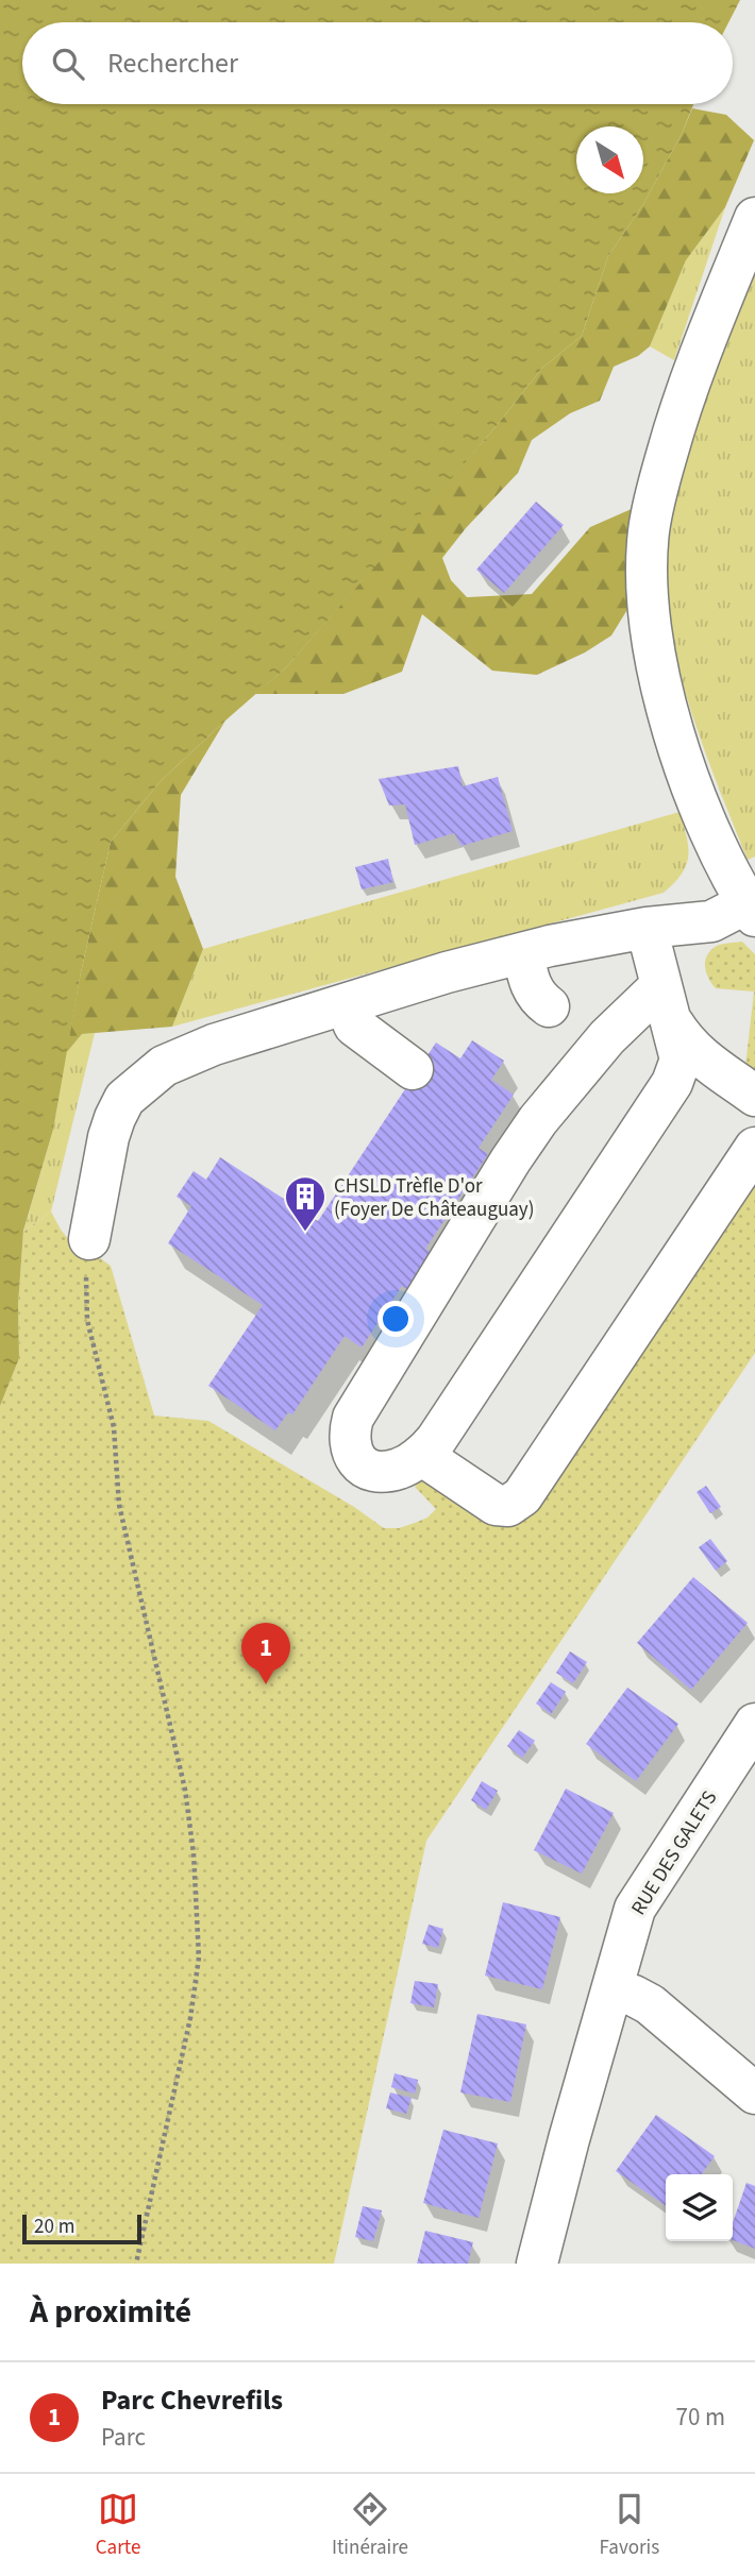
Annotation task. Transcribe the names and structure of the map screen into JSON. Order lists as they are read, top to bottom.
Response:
{
  "streets": {
    "street": ["RUE DES GALETS"]
  },
  "places": {
    "building": ["CHSLD Trèfle D'or (Foyer De Châteauguay)"]
  },
  "scale_bar": "20 m",
  "north": "bottom right",
  "page": {
    "search": "Rechercher",
    "pins": "1",
    "scale": "20 m",
    "heading": "À proximité",
    "list": [
      {
        "mark": "1",
        "name": "Parc Chevrefils",
        "note": "Parc",
        "value": "70 m"
      }
    ],
    "nav": ["Carte", "Itinéraire", "Favoris"]
  }
}
